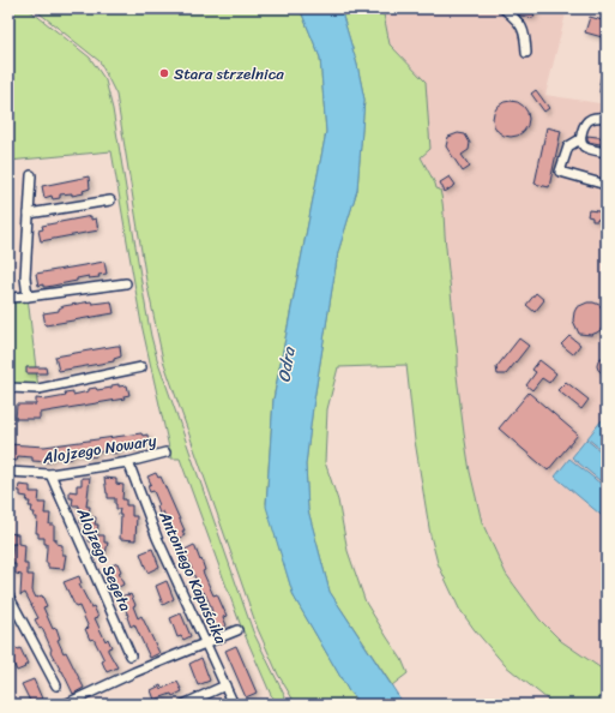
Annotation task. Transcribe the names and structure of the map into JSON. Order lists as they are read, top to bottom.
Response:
{
  "streets": {
    "street": ["Alojzego Nowary", "Alojzego Segeta", "Antoniego Kapuścika"]
  },
  "crossings": [
    ["Alojzego Nowary", "Alojzego Segeta"],
    ["Alojzego Nowary", "Antoniego Kapuścika"]
  ],
  "water": ["Odra"],
  "places": ["Stara strzelnica"]
}
